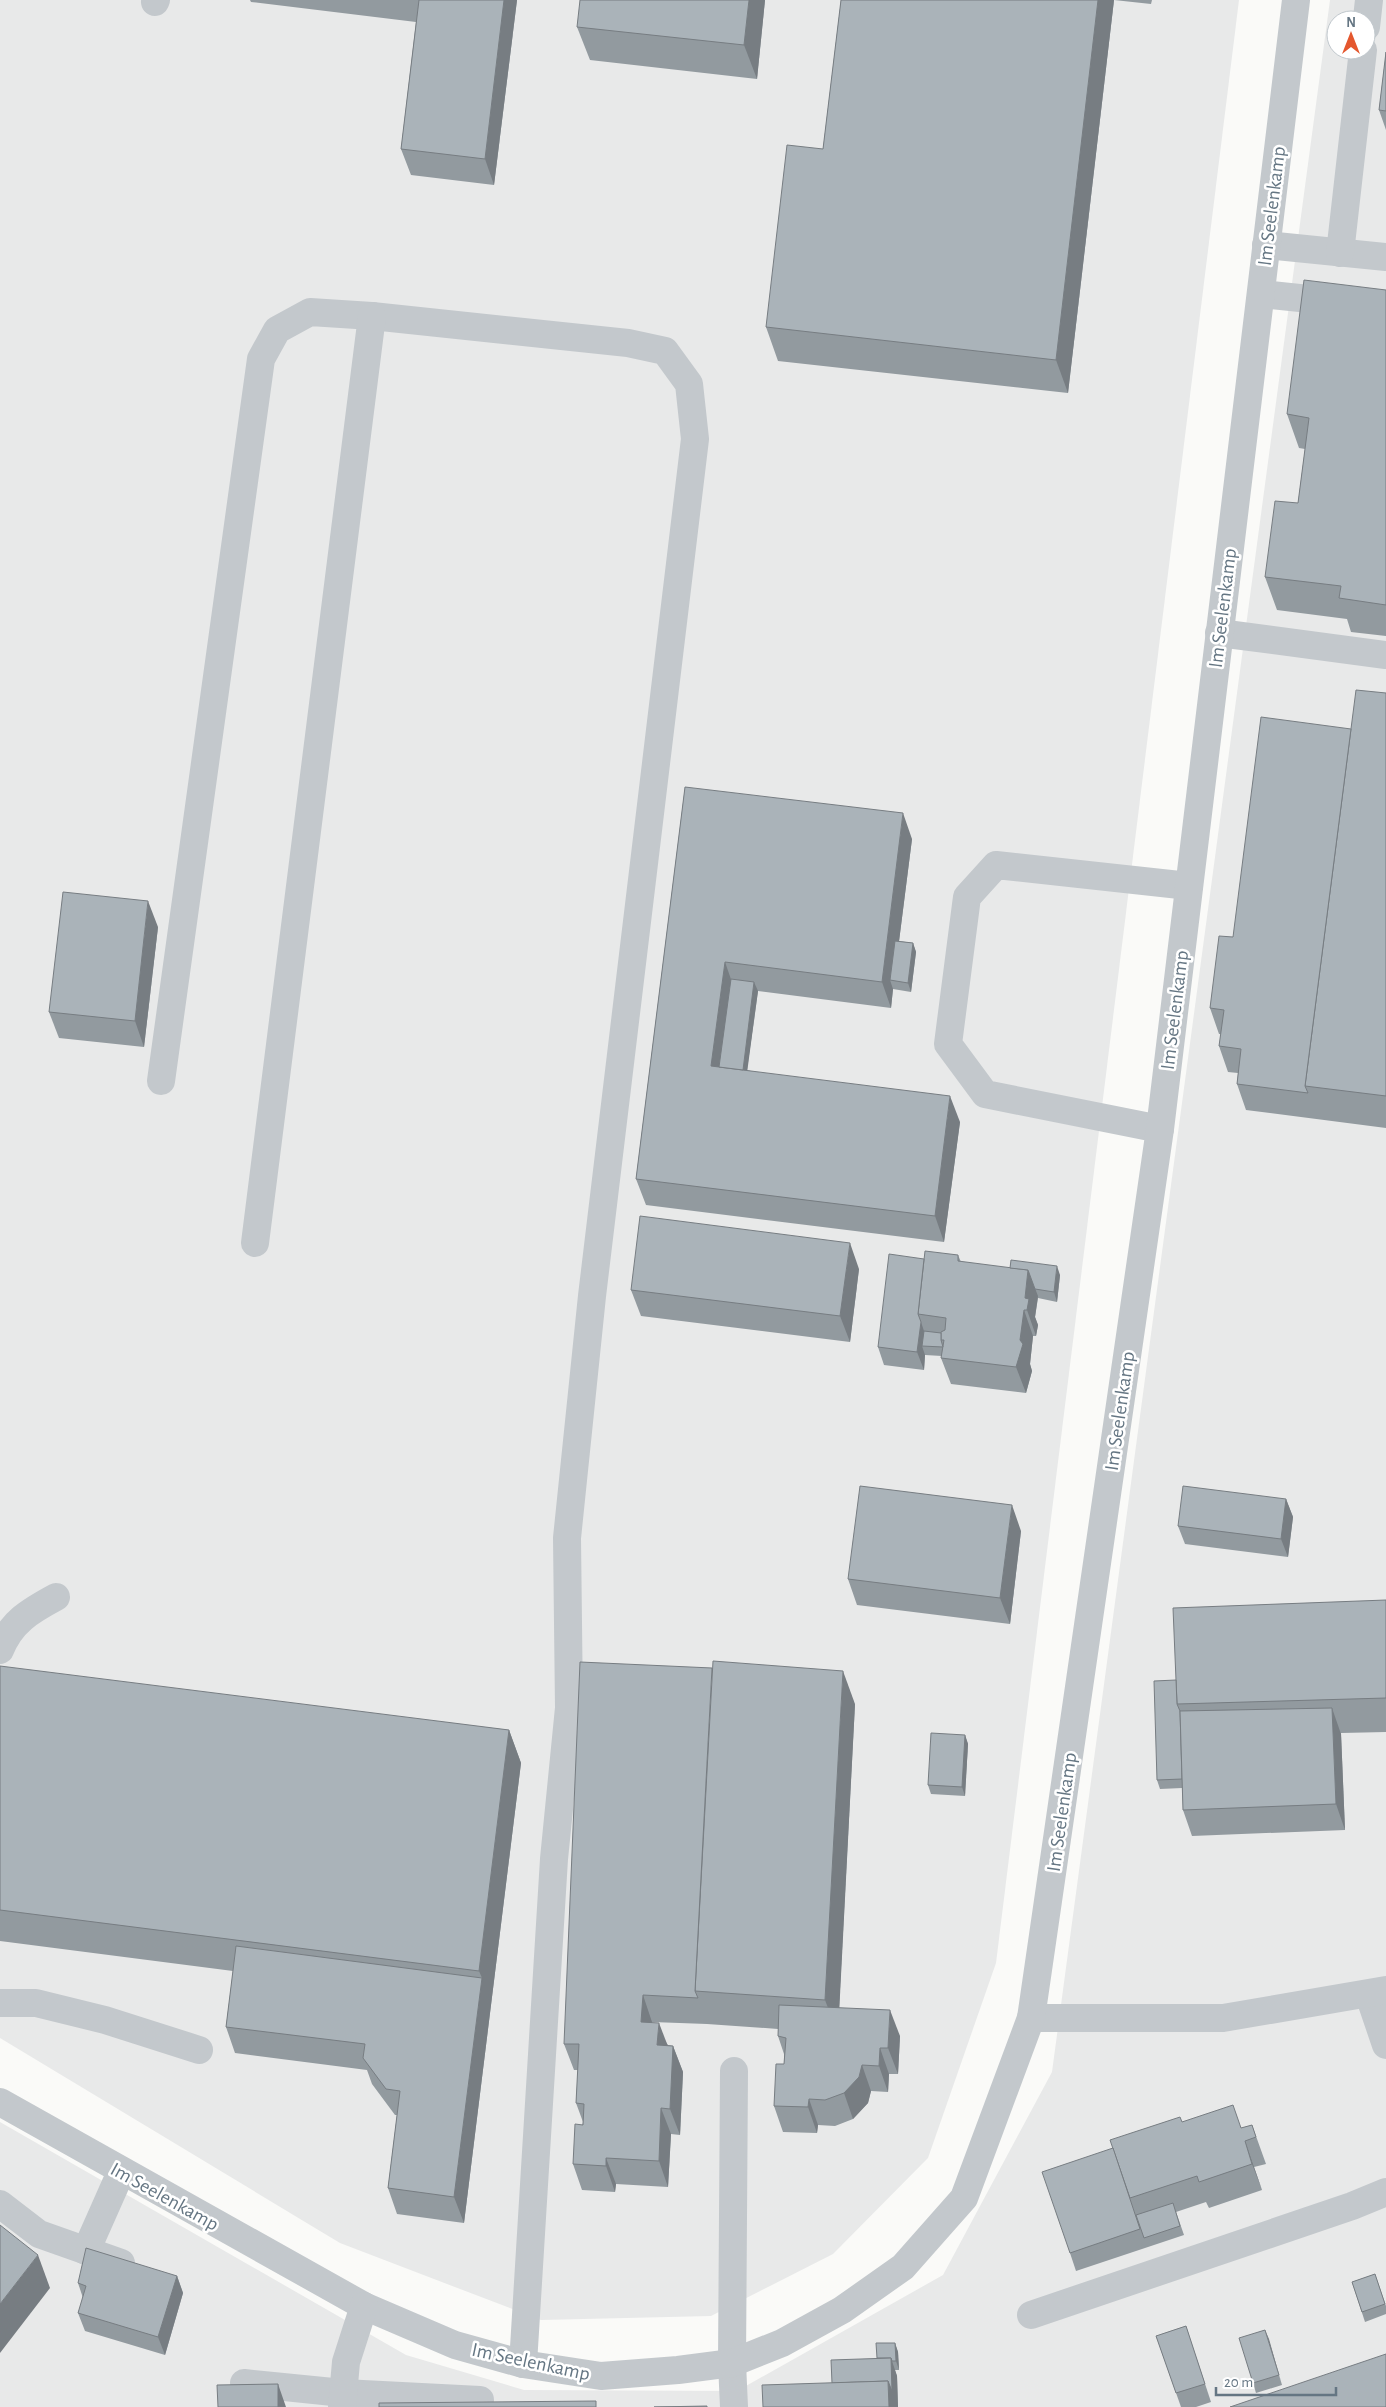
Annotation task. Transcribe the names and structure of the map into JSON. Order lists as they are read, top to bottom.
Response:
{
  "streets": {
    "street": ["Im Seelenkamp"]
  },
  "scale_bar": "20 m",
  "north": "top"
}
